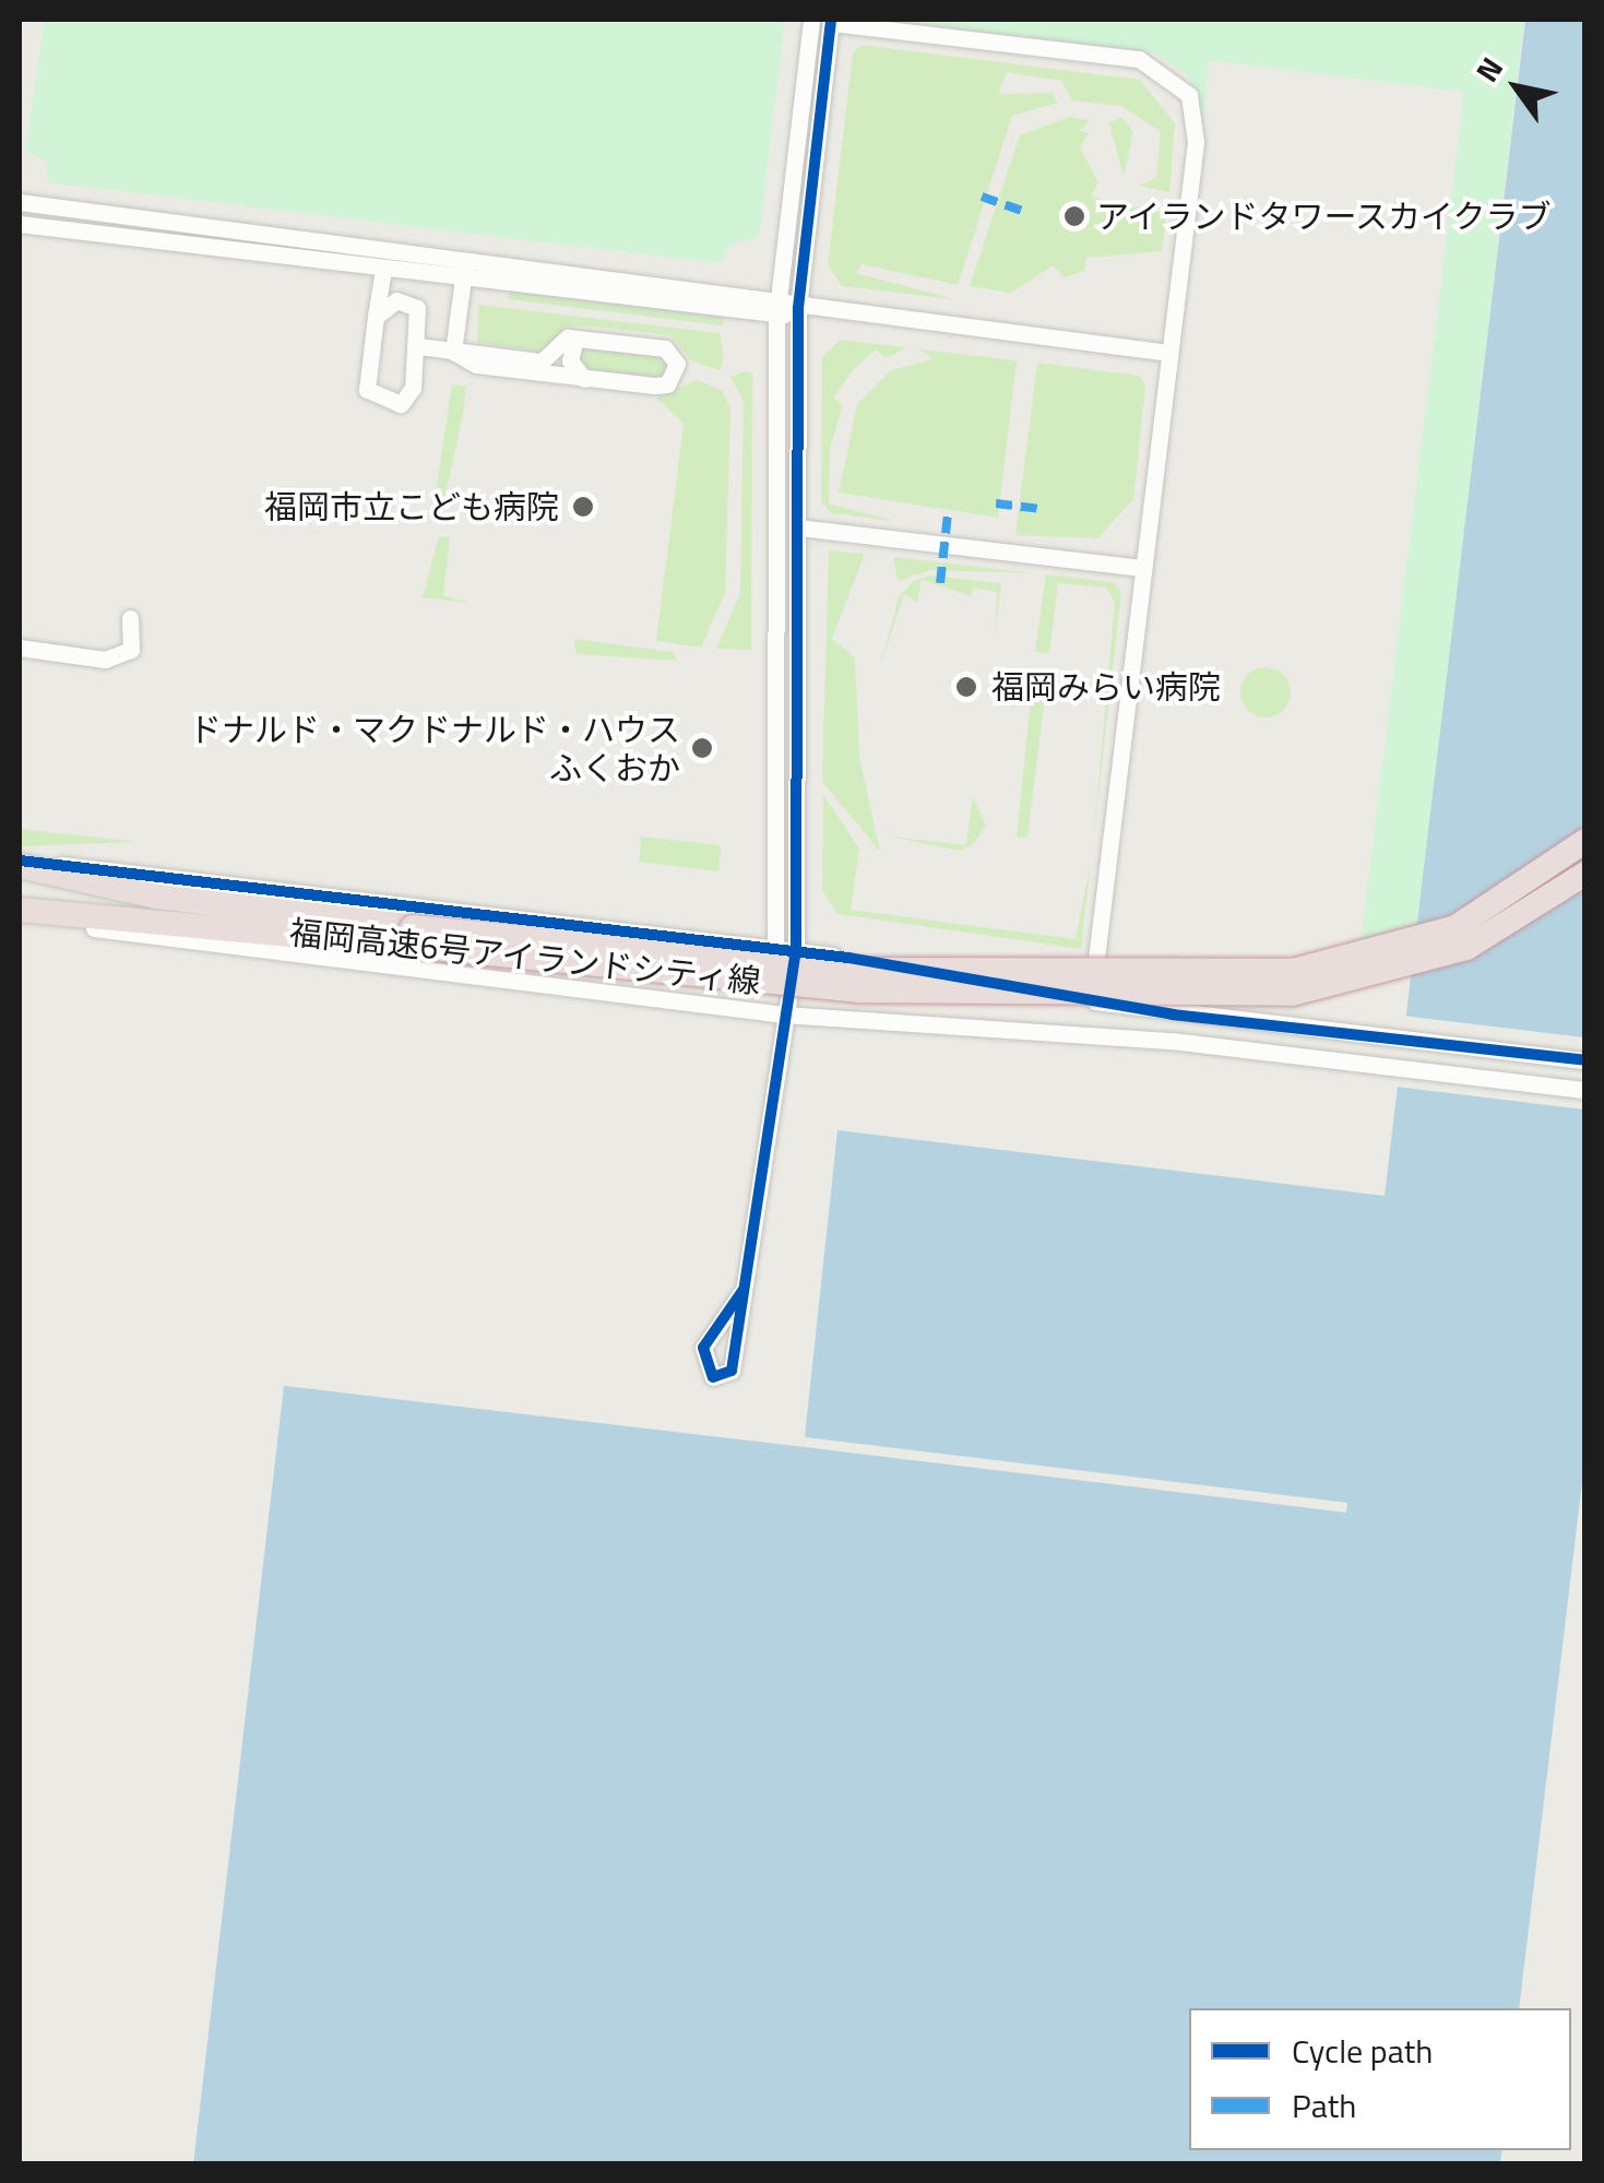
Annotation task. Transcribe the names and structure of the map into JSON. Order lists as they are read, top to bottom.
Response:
{
  "streets": {
    "highway": ["福岡高速6号アイランドシティ線"]
  },
  "places": [
    "アイランドタワースカイクラブ",
    "福岡市立こども病院",
    "福岡みらい病院",
    "ドナルド・マクドナルド・ハウス ふくおか"
  ],
  "legend": ["Cycle path", "Path"],
  "north": "top left"
}
